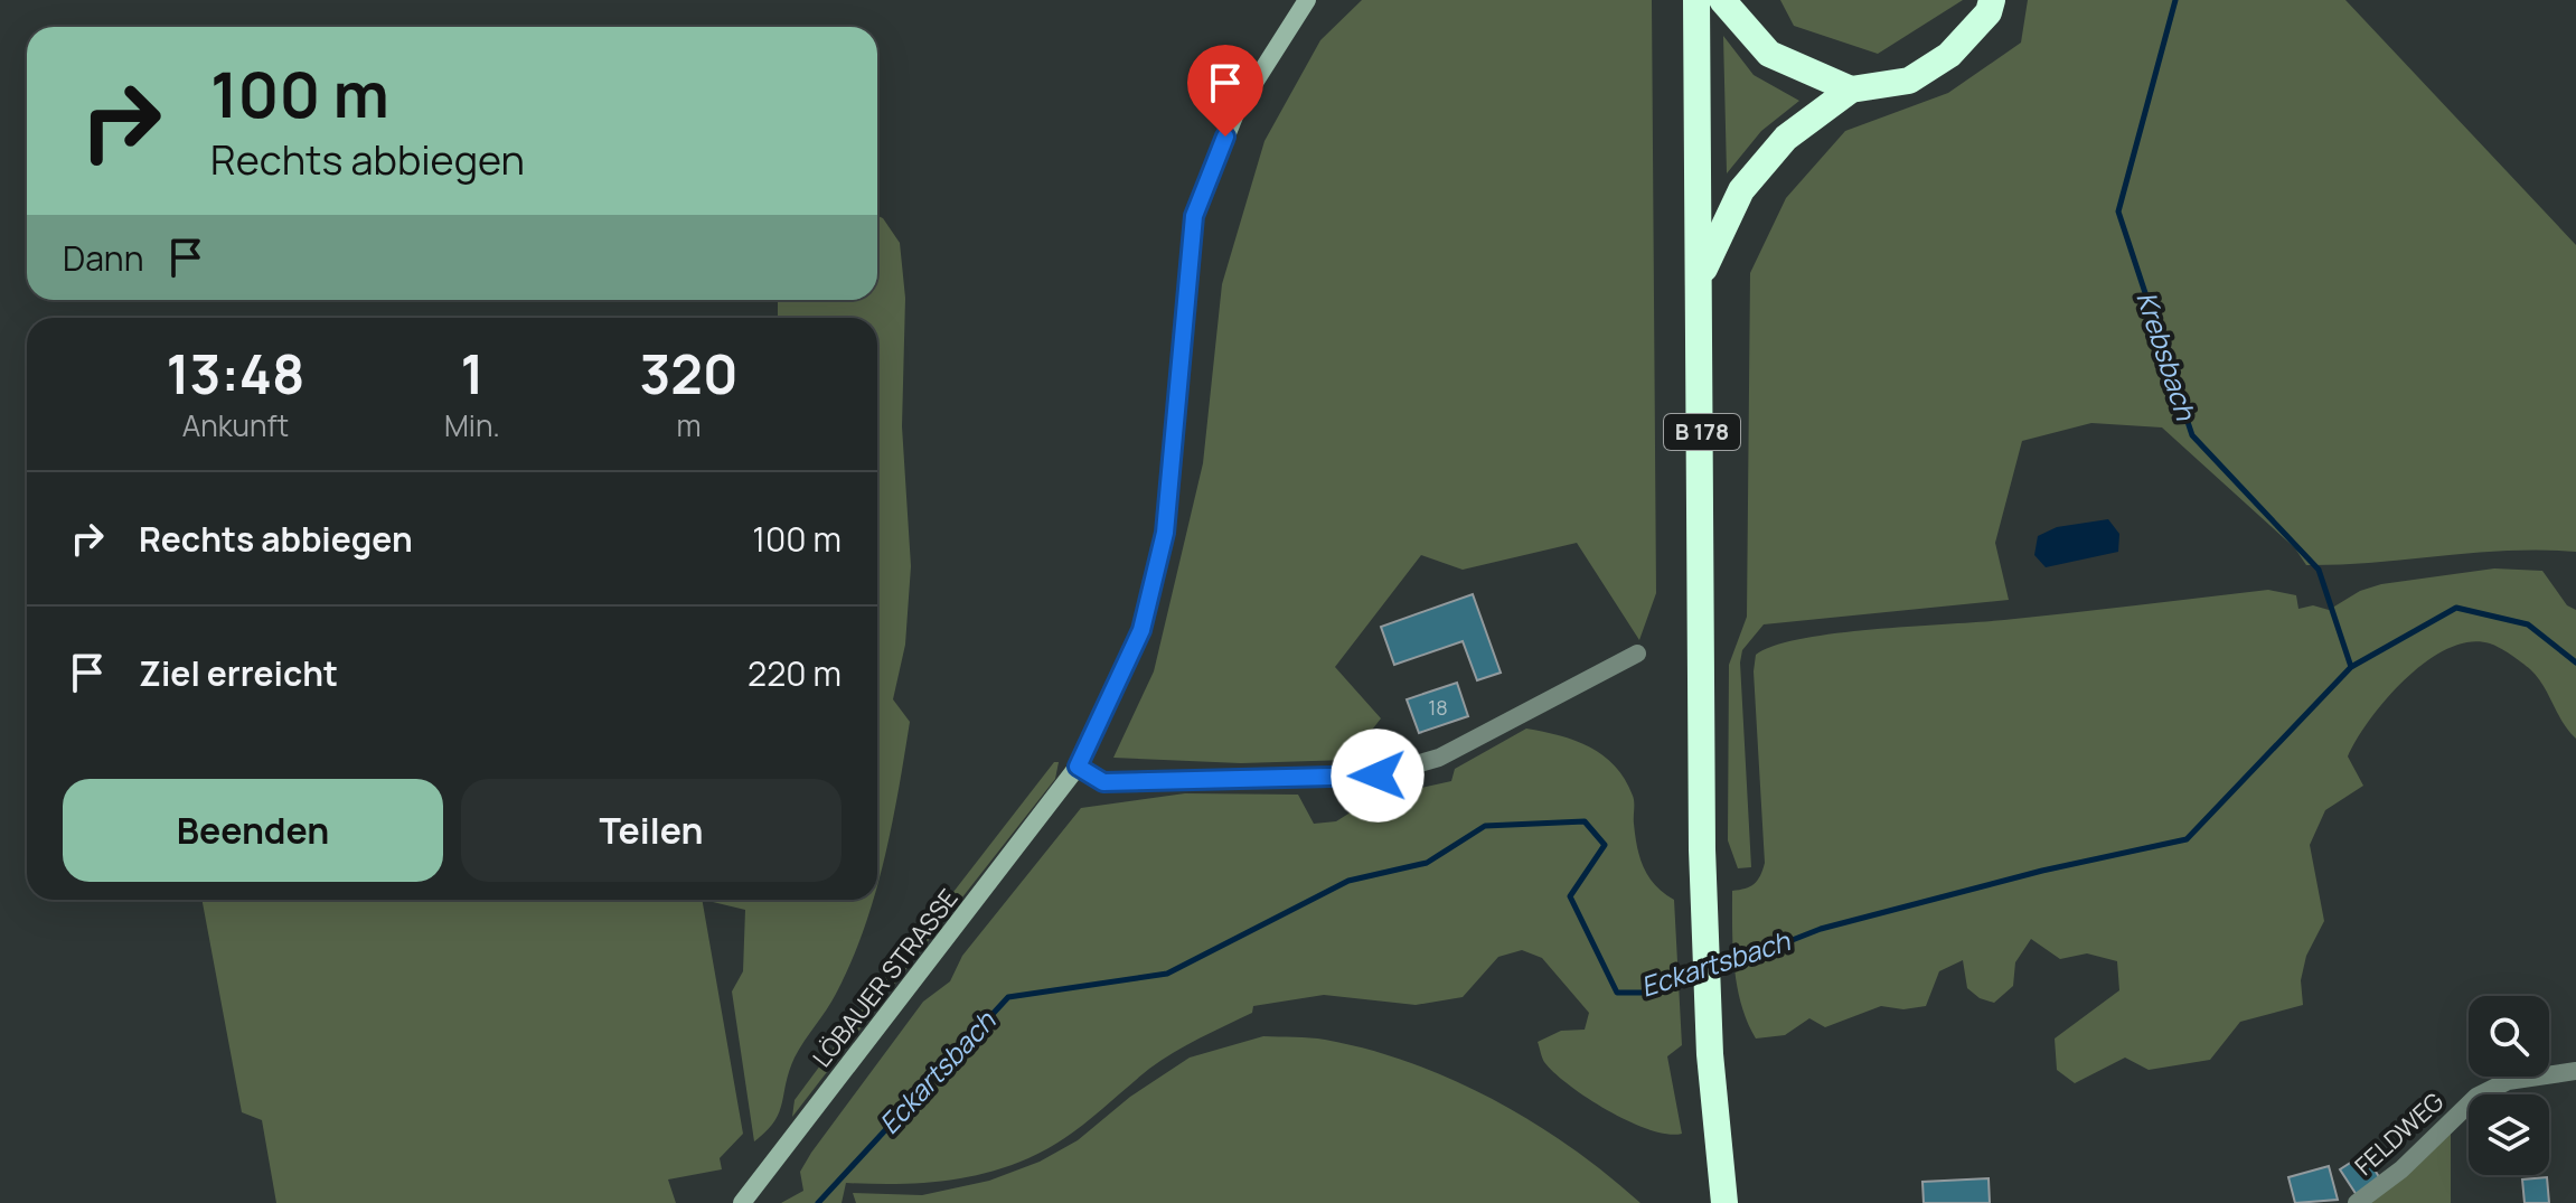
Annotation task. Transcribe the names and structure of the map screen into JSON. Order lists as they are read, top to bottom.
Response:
{
  "streets": {
    "highway": ["B 178"],
    "main road": ["LÖBAUER STRASSE"],
    "street": ["FELDWEG"]
  },
  "water": ["Krebsbach", "Eckartsbach"],
  "house_numbers": ["18"],
  "page": {
    "turn": ["100 m", "Rechts abbiegen"],
    "then": "Dann",
    "eta": [
      "13:48",
      "Ankunft",
      "1",
      "Min.",
      "320",
      "m"
    ],
    "list": [
      {
        "name": "Rechts abbiegen",
        "value": "100 m"
      },
      {
        "name": "Ziel erreicht",
        "value": "220 m"
      }
    ],
    "buttons": ["Beenden", "Teilen"]
  }
}
